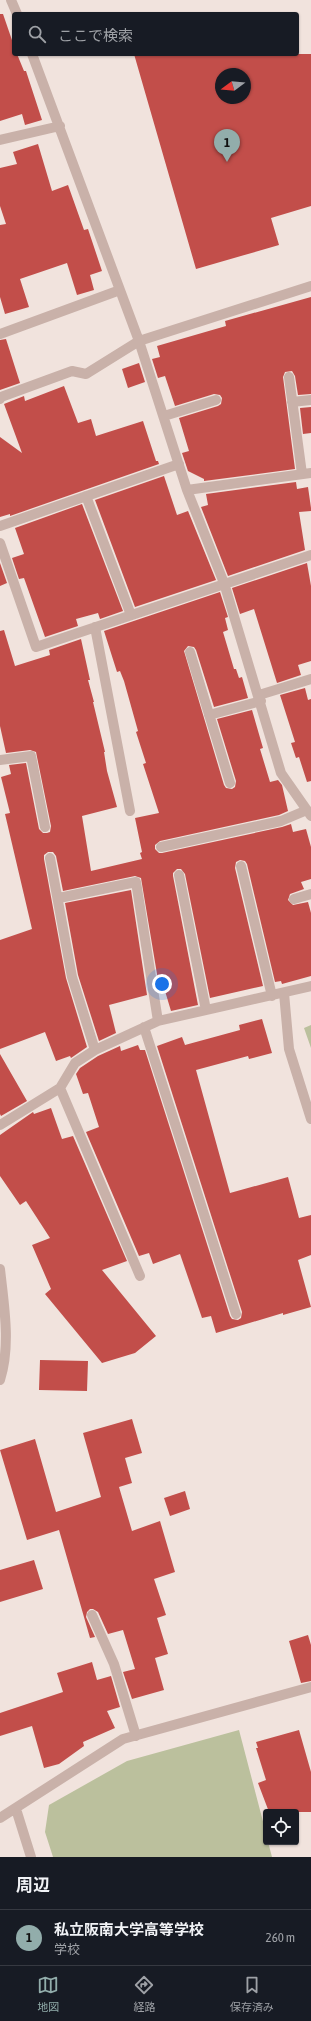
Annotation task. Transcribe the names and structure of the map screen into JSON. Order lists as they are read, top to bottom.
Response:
{
  "north": "left",
  "page": {
    "search": "ここで検索",
    "pins": "1",
    "heading": "周辺",
    "list": [
      {
        "mark": "1",
        "name": "私立阪南大学高等学校",
        "note": "学校",
        "value": "260 m"
      }
    ],
    "nav": ["地図", "経路", "保存済み"]
  }
}
